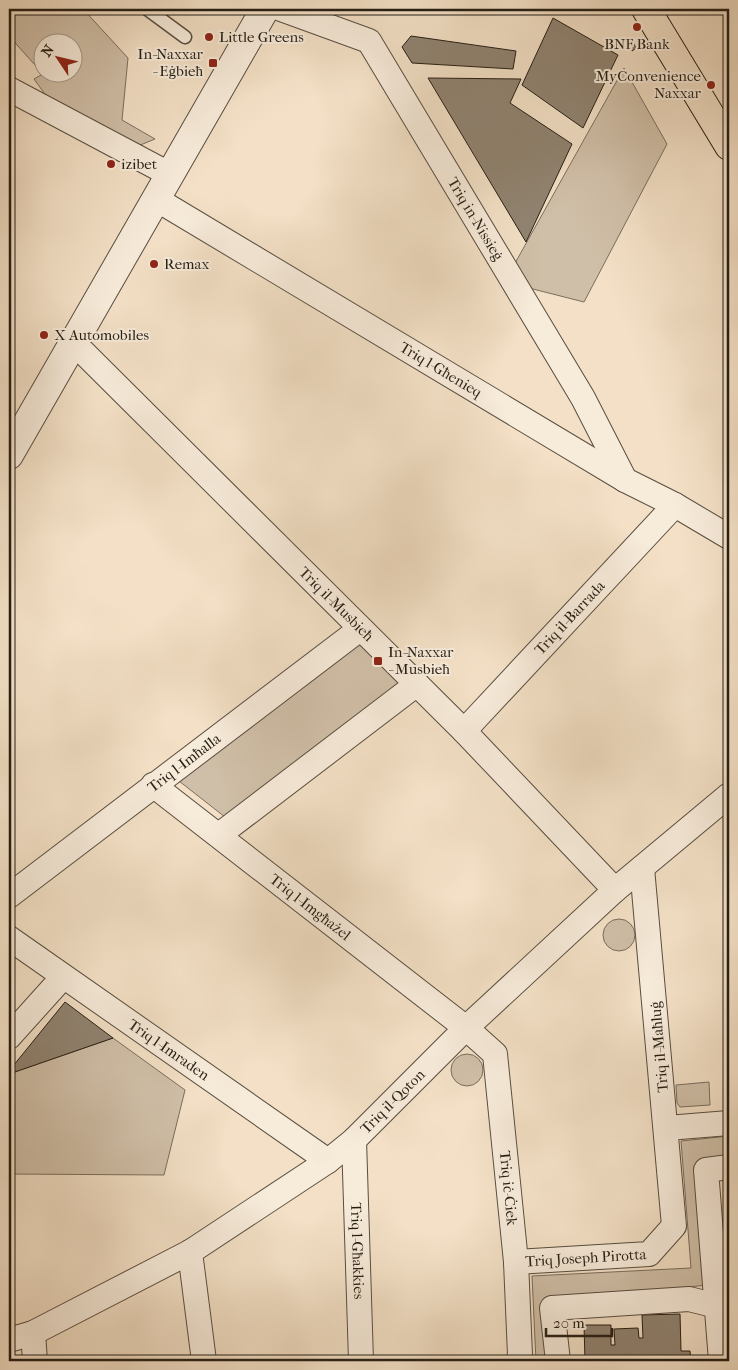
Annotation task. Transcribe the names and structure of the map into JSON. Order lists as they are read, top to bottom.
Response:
{
  "streets": {
    "street": [
      "Triq in-Nissieġ",
      "Triq l-Għenieq",
      "Triq il-Musbieħ",
      "Triq il-Barrada",
      "Triq l-Imħalla",
      "Triq l-Imgħażel",
      "Triq il-Maħluġ",
      "Triq l-Imraden",
      "Triq il-Qoton",
      "Triq iċ-Ċiek",
      "Triq l-Għakkies",
      "Triq Joseph Pirotta"
    ]
  },
  "crossings": [
    ["Triq in-Nissieġ", "Triq l-Għenieq"],
    ["Triq l-Għenieq", "Triq il-Barrada"],
    ["Triq il-Musbieħ", "Triq il-Barrada"],
    ["Triq il-Musbieħ", "Triq l-Imħalla"],
    ["Triq il-Musbieħ", "Triq il-Qoton"],
    ["Triq l-Imħalla", "Triq l-Imgħażel"],
    ["Triq l-Imgħażel", "Triq il-Qoton"],
    ["Triq l-Imgħażel", "Triq iċ-Ċiek"],
    ["Triq il-Maħluġ", "Triq il-Qoton"],
    ["Triq il-Maħluġ", "Triq Joseph Pirotta"],
    ["Triq l-Imraden", "Triq il-Qoton"],
    ["Triq il-Qoton", "Triq iċ-Ċiek"],
    ["Triq il-Qoton", "Triq l-Għakkies"],
    ["Triq iċ-Ċiek", "Triq Joseph Pirotta"]
  ],
  "places": {
    "other": [
      "BNF Bank",
      "Little Greens",
      "MyConvenience Naxxar",
      "izibet",
      "Remax",
      "X Automobiles"
    ],
    "transit": ["In-Naxxar - Eġbieħ", "In-Naxxar - Musbieħ"]
  },
  "scale_bar": "20 m",
  "north": "top left"
}
